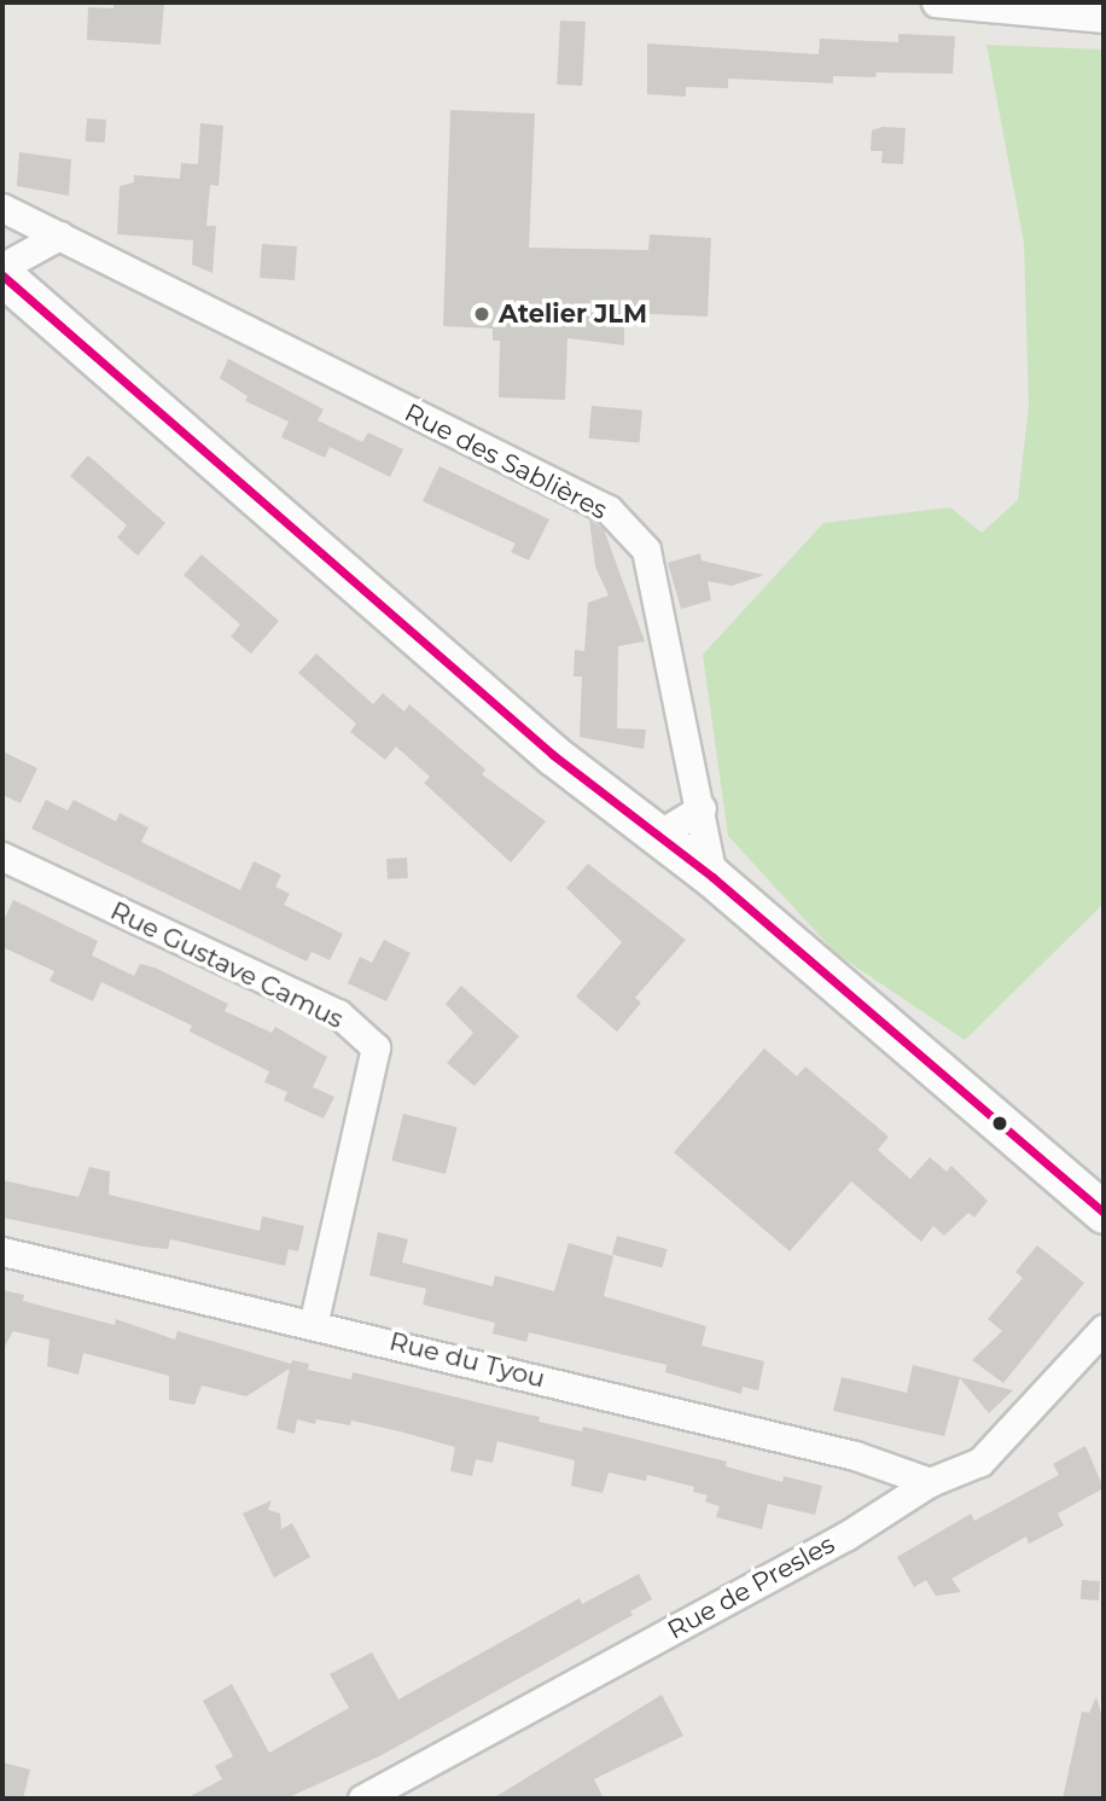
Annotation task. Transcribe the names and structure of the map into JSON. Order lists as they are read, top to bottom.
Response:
{
  "streets": {
    "street": [
      "Rue des Sablières",
      "Rue Gustave Camus",
      "Rue du Tyou",
      "Rue de Presles"
    ]
  },
  "crossings": [
    ["Rue Gustave Camus", "Rue du Tyou"],
    ["Rue du Tyou", "Rue de Presles"]
  ],
  "places": ["Atelier JLM"]
}
